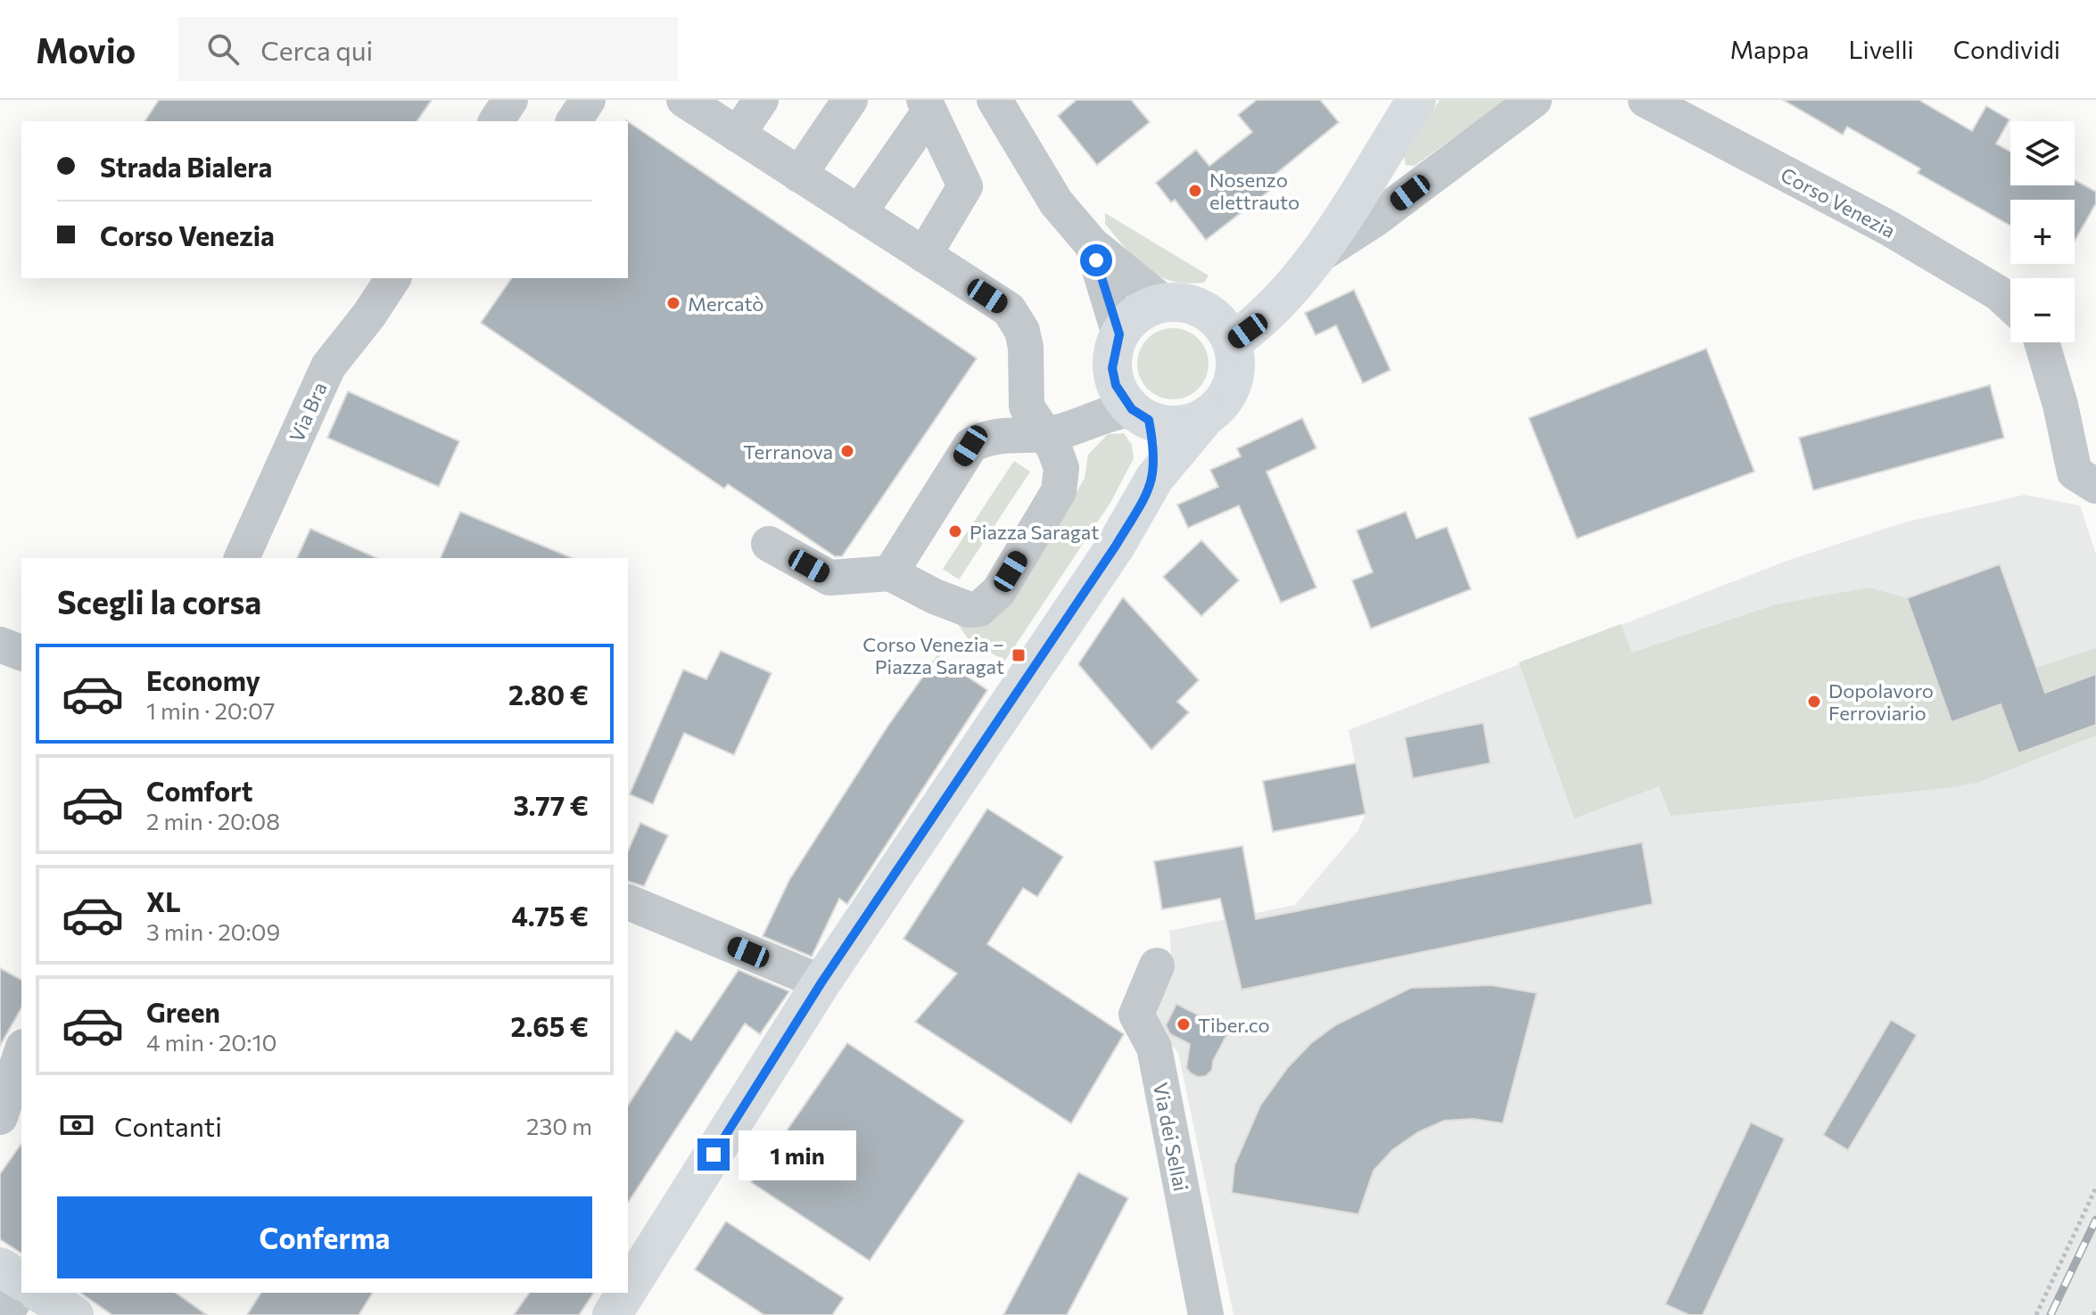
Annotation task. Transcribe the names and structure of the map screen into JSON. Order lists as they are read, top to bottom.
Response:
{
  "streets": {
    "street": ["Corso Venezia", "Via Bra", "Via dei Sellai"]
  },
  "places": {
    "other": [
      "Nosenzo elettrauto",
      "Mercatò",
      "Terranova",
      "Piazza Saragat",
      "Dopolavoro Ferroviario",
      "Tiber.co"
    ],
    "transit": ["Corso Venezia – Piazza Saragat"]
  },
  "page": {
    "header": "Movio",
    "search": "Cerca qui",
    "nav": ["Mappa", "Livelli", "Condividi"],
    "map_buttons": ["+", "−"],
    "banner": ["Strada Bialera", "Corso Venezia"],
    "heading": "Scegli la corsa",
    "list": [
      {
        "name": "Economy",
        "note": "1 min · 20:07",
        "value": "2.80 €"
      },
      {
        "name": "Comfort",
        "note": "2 min · 20:08",
        "value": "3.77 €"
      },
      {
        "name": "XL",
        "note": "3 min · 20:09",
        "value": "4.75 €"
      },
      {
        "name": "Green",
        "note": "4 min · 20:10",
        "value": "2.65 €"
      }
    ],
    "pay": ["Contanti", "230 m"],
    "bubble": "1 min",
    "buttons": "Conferma"
  }
}
